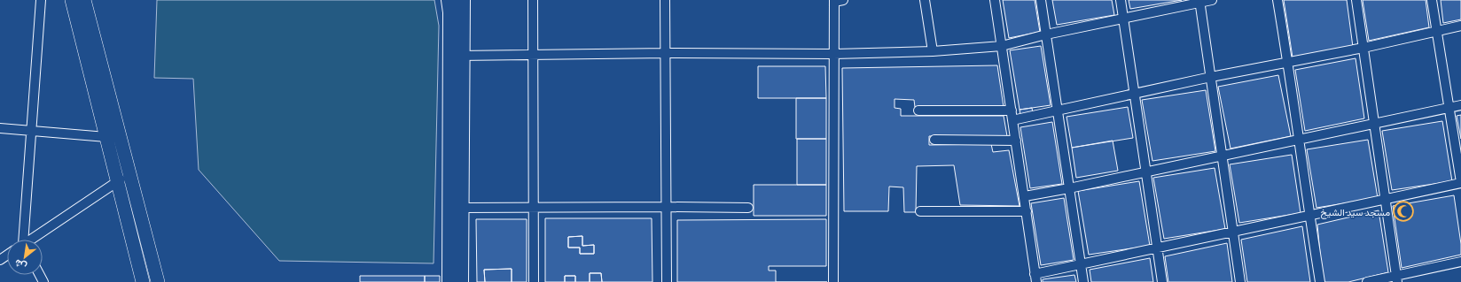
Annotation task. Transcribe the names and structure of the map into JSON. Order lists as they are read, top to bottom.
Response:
{
  "places": {
    "mosque": ["مسجد سيد الشيخ"]
  },
  "north": "bottom left"
}
